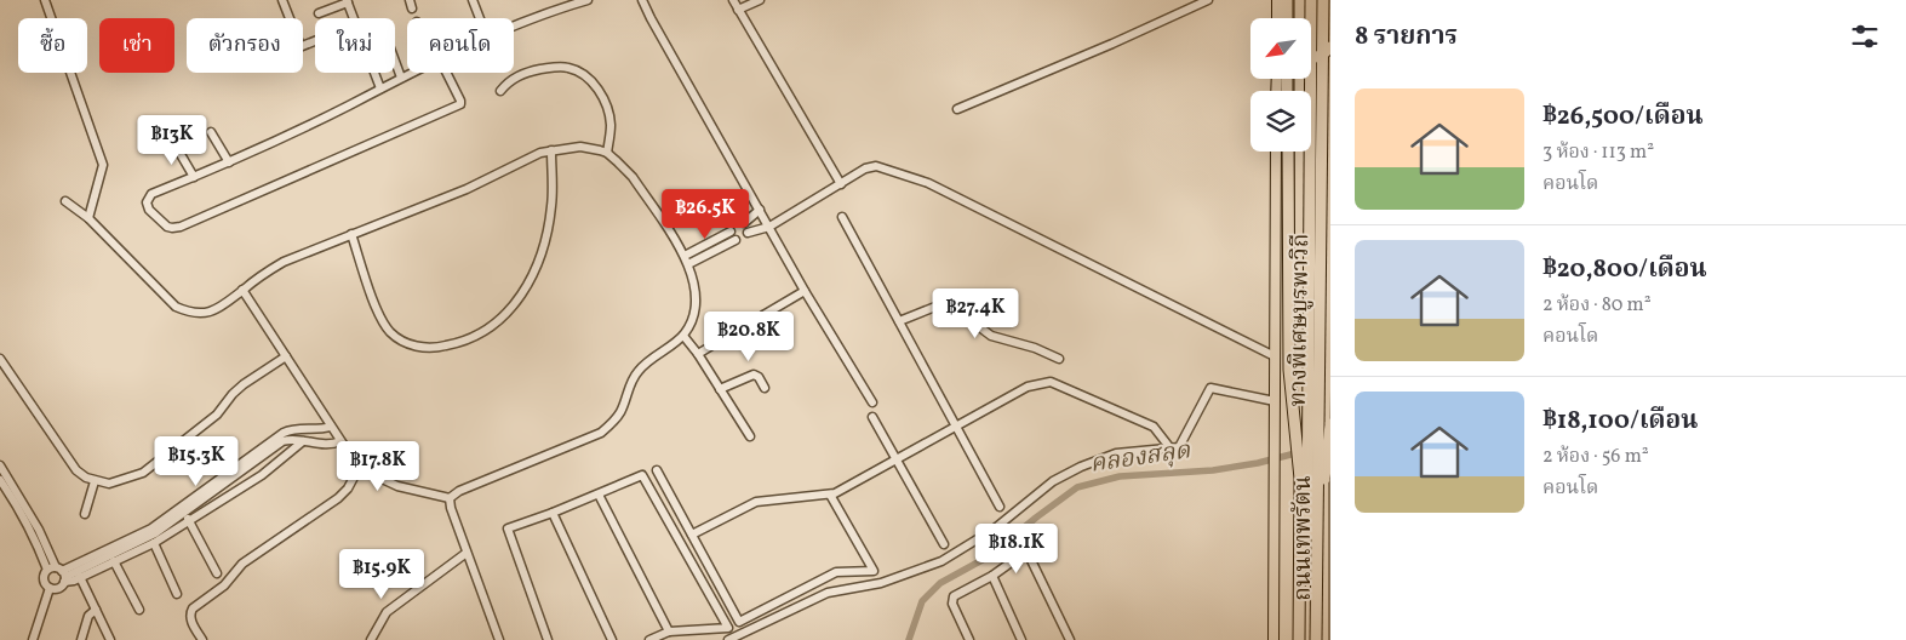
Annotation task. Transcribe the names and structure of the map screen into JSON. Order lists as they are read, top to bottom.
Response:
{
  "streets": {
    "highway": ["ทางพิเศษบูรพาวิถี", "ถนนเทพรัตน"]
  },
  "water": ["คลองสลุด"],
  "north": "bottom left",
  "page": {
    "heading": "8 รายการ",
    "chip": [
      "ซื้อ",
      "เช่า",
      "ตัวกรอง",
      "ใหม่",
      "คอนโด"
    ],
    "list": [
      {
        "name": "฿26,500/เดือน",
        "note": "3 ห้อง · 113 m² · คอนโด"
      },
      {
        "name": "฿20,800/เดือน",
        "note": "2 ห้อง · 80 m² · คอนโด"
      },
      {
        "name": "฿18,100/เดือน",
        "note": "2 ห้อง · 56 m² · คอนโด"
      }
    ],
    "price": [
      "฿13K",
      "฿26.5K",
      "฿27.4K",
      "฿20.8K",
      "฿15.3K",
      "฿17.8K",
      "฿18.1K",
      "฿15.9K"
    ]
  }
}
